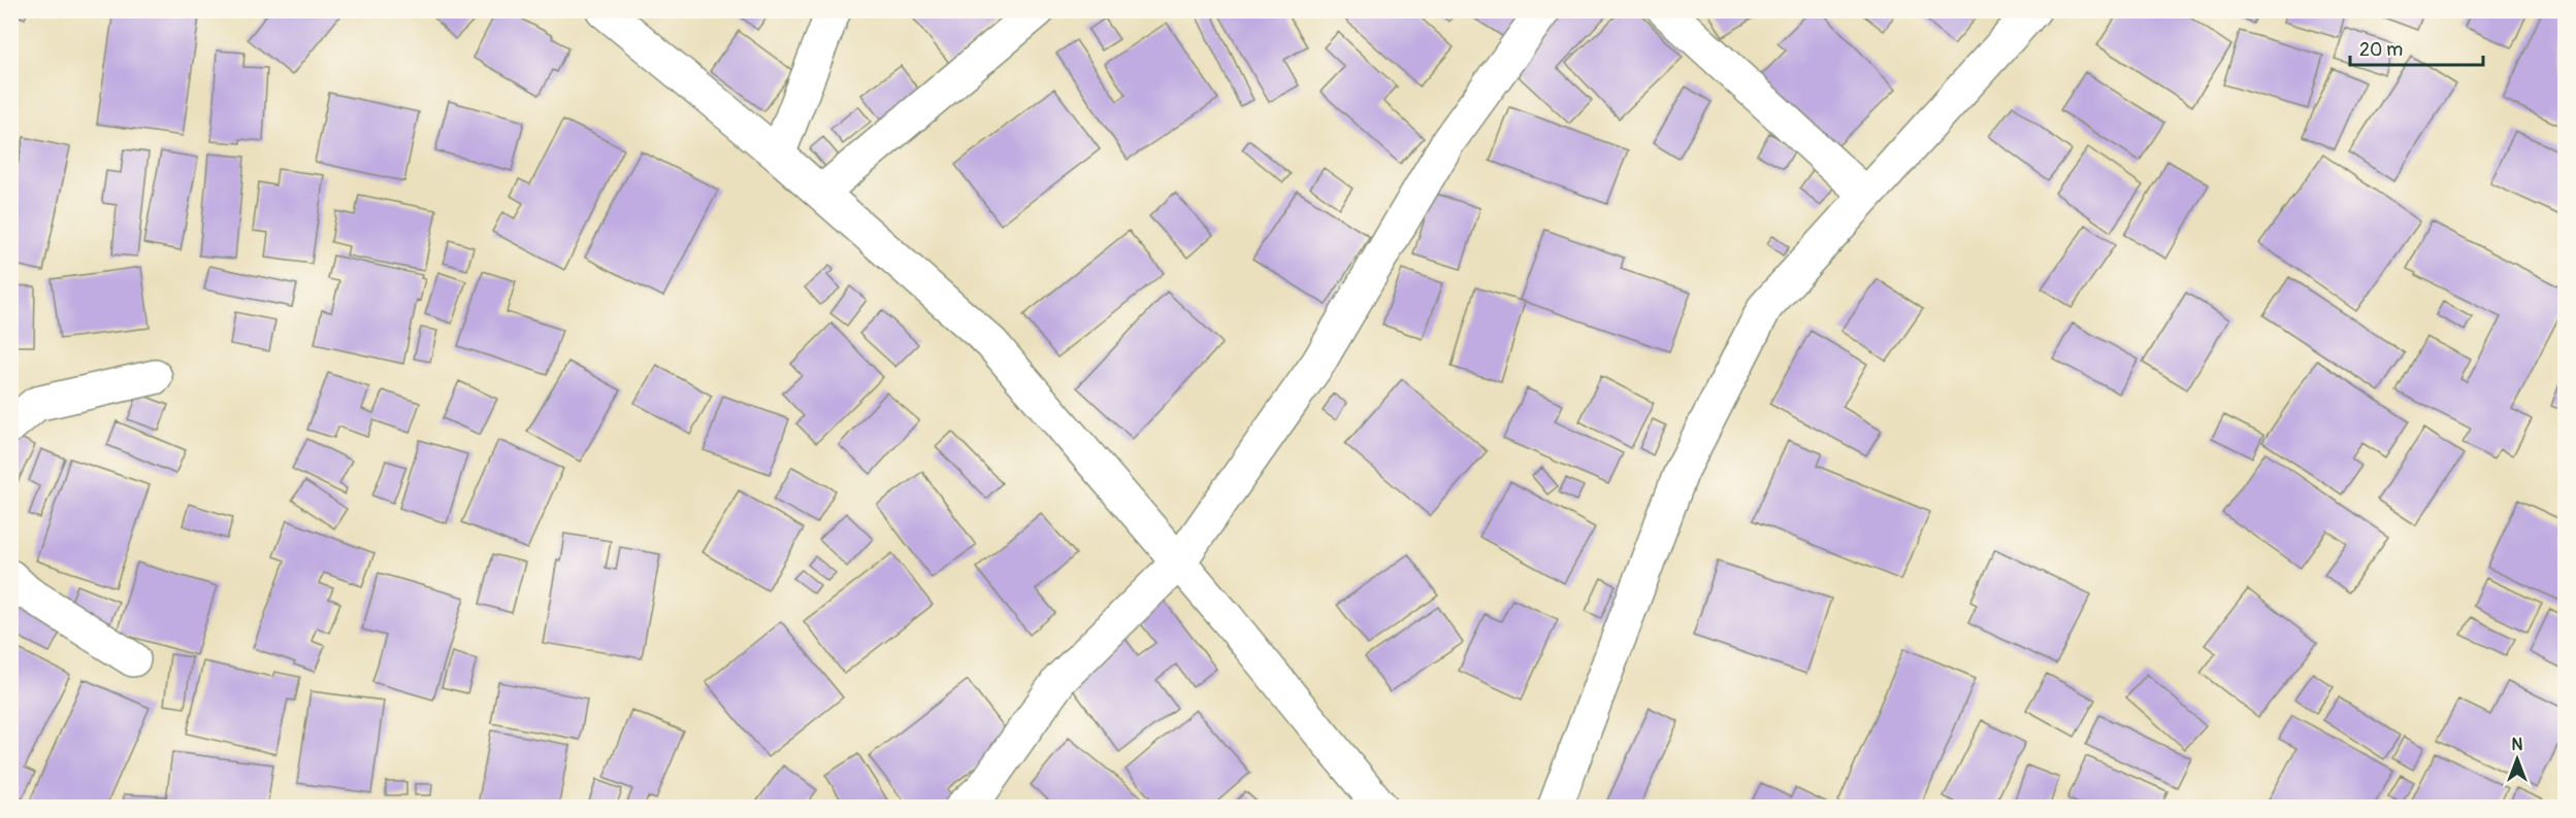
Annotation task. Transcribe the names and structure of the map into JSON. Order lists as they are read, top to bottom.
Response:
{
  "scale_bar": "20 m",
  "north": "top"
}
